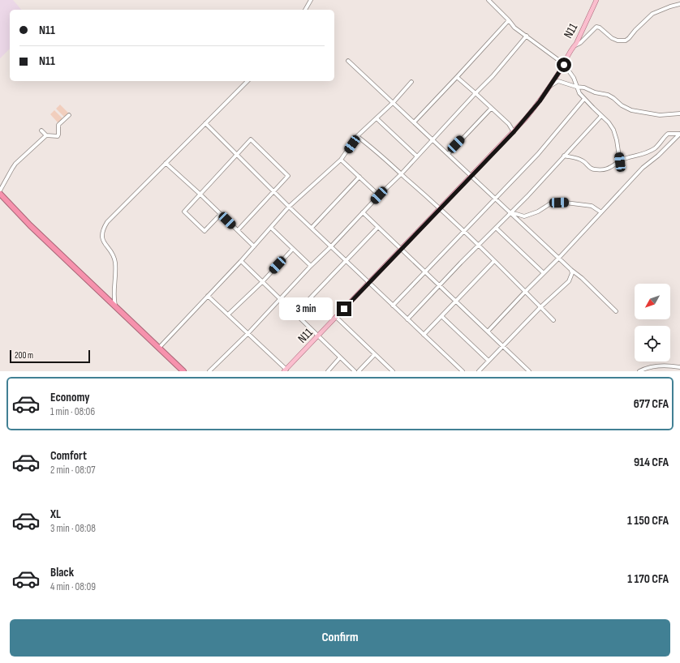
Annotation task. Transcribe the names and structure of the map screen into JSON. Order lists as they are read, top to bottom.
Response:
{
  "streets": {
    "main road": ["N11"]
  },
  "scale_bar": "200 m",
  "north": "bottom left",
  "page": {
    "banner": ["N11", "N11"],
    "bubble": "3 min",
    "scale": "200 m",
    "list": [
      {
        "name": "Economy",
        "note": "1 min · 08:06",
        "value": "677 CFA"
      },
      {
        "name": "Comfort",
        "note": "2 min · 08:07",
        "value": "914 CFA"
      },
      {
        "name": "XL",
        "note": "3 min · 08:08",
        "value": "1 150 CFA"
      },
      {
        "name": "Black",
        "note": "4 min · 08:09",
        "value": "1 170 CFA"
      }
    ],
    "buttons": "Confirm"
  }
}
